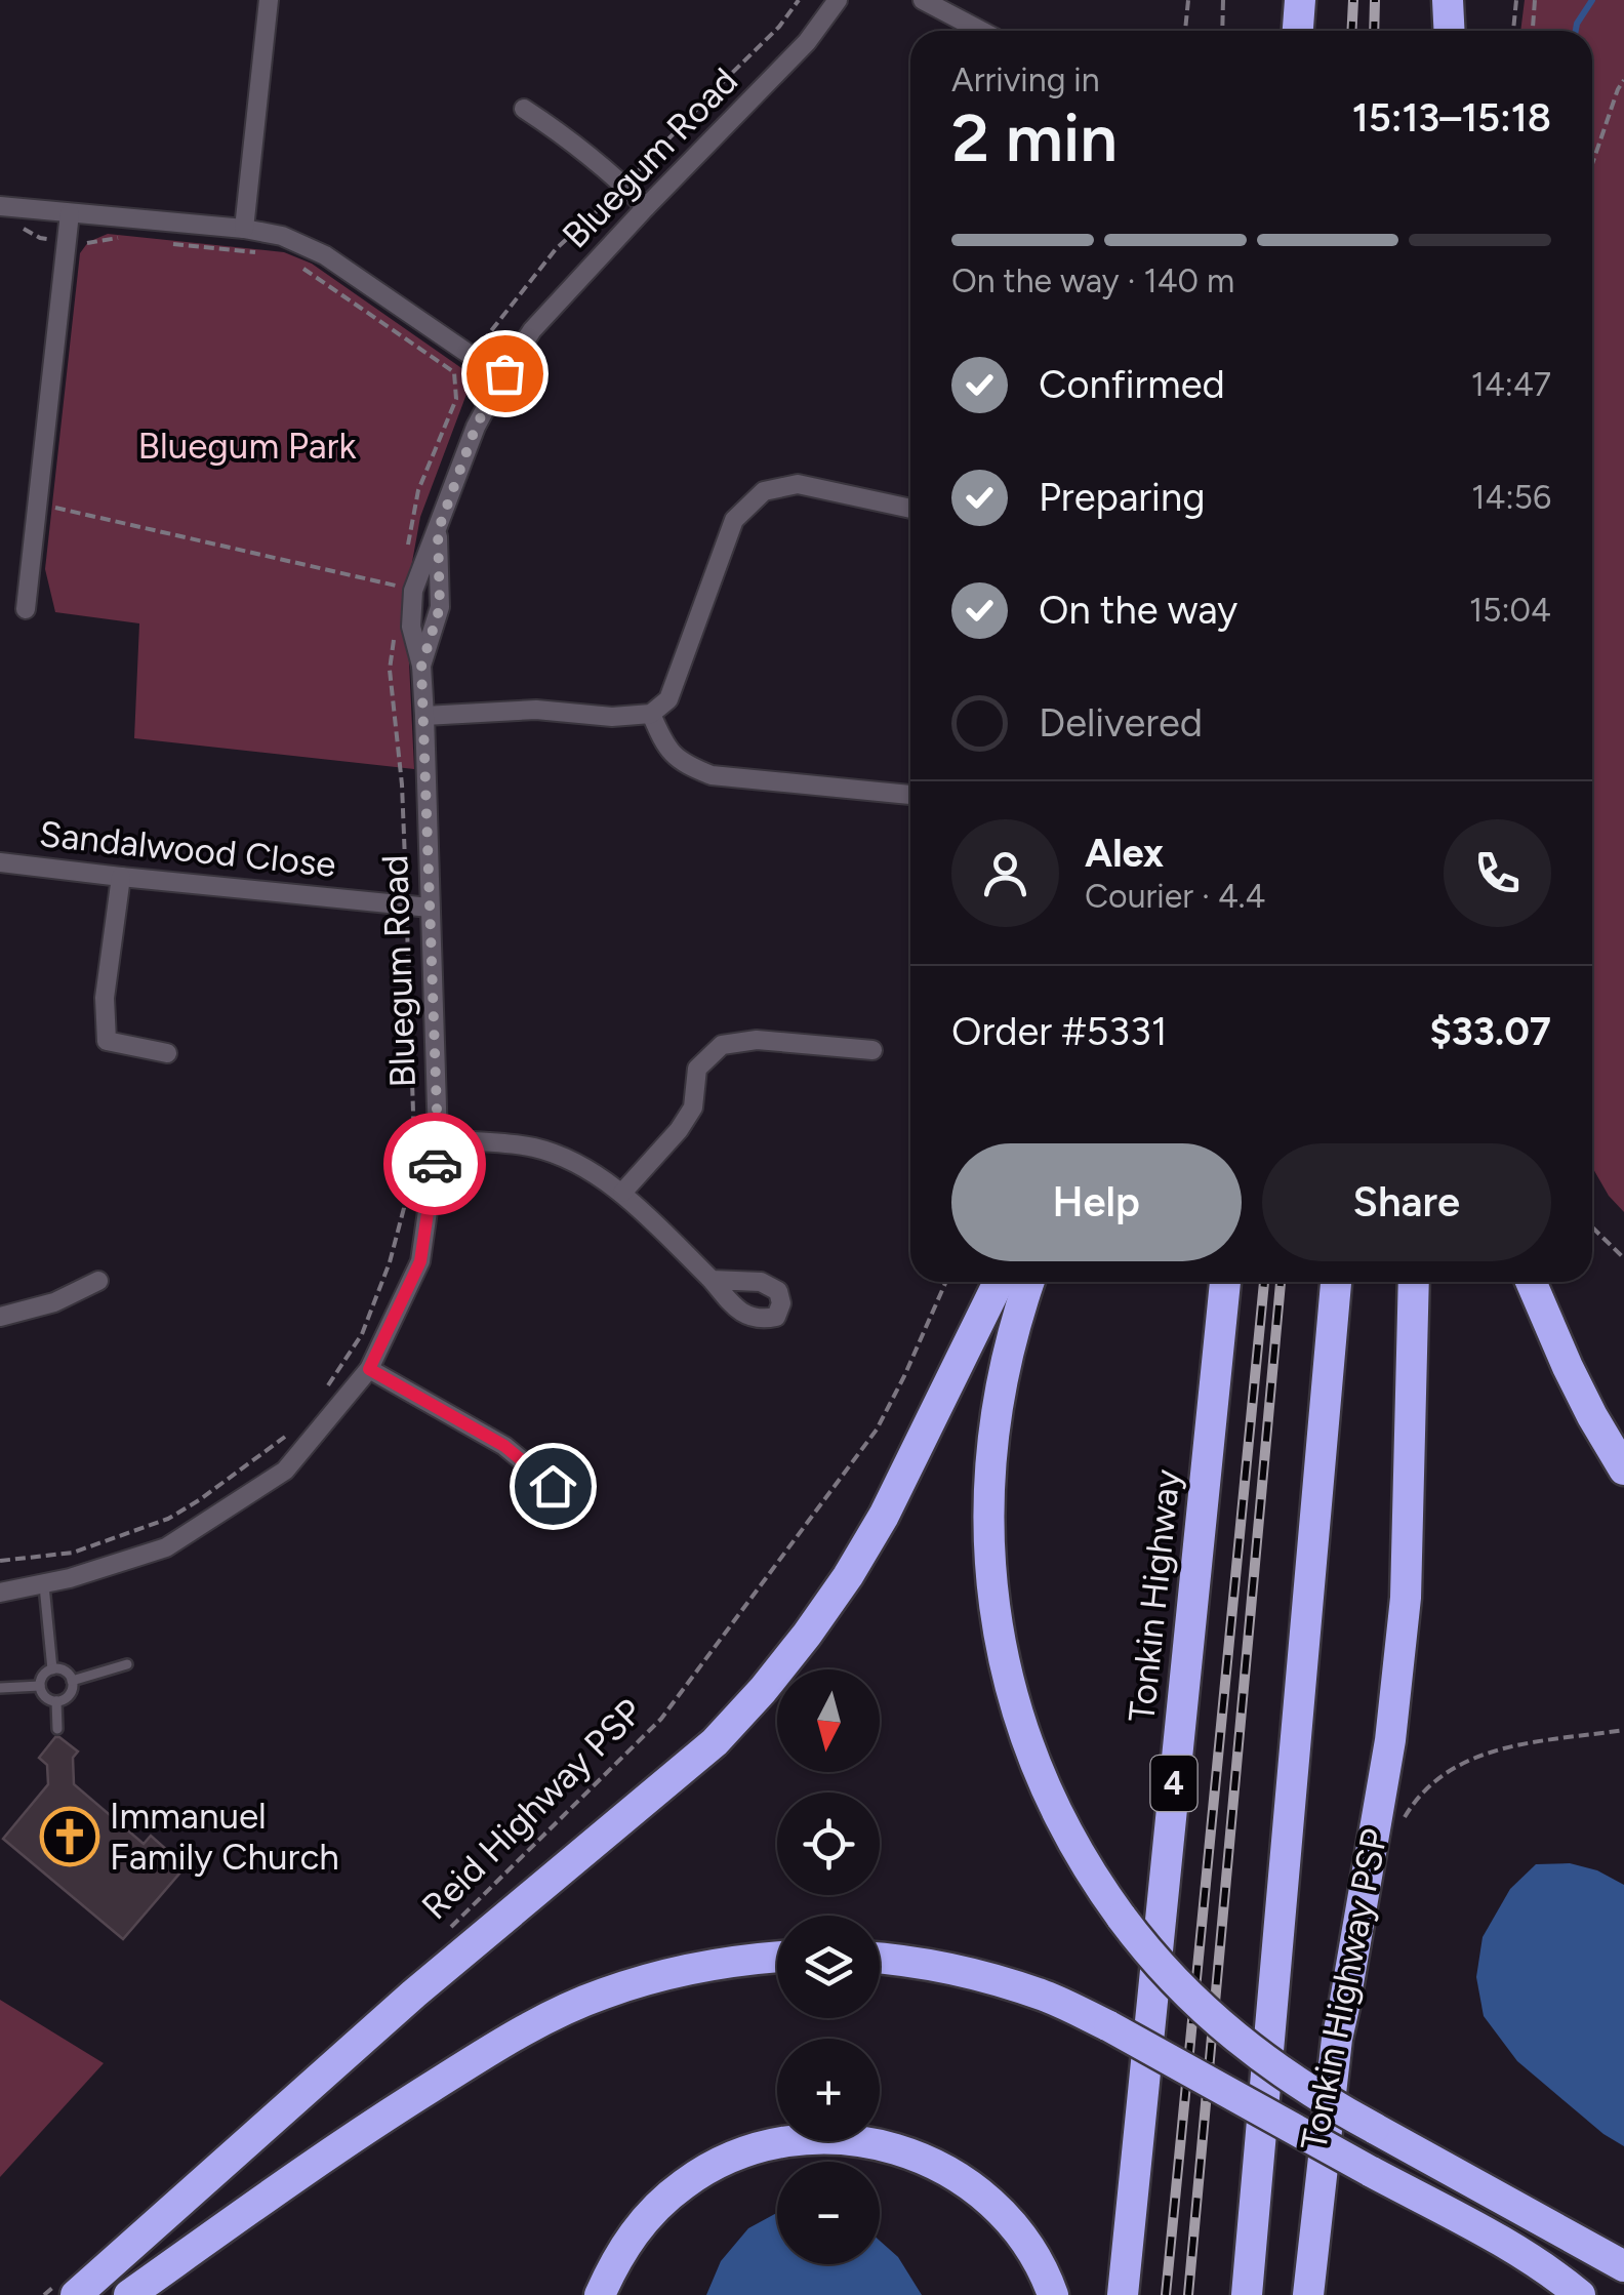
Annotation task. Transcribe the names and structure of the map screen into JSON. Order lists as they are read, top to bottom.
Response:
{
  "streets": {
    "highway": ["Tonkin Highway", "4"],
    "street": ["Bluegum Road", "Sandalwood Close"],
    "path": ["Reid Highway PSP", "Tonkin Highway PSP"]
  },
  "crossings": [
    ["Bluegum Road", "Sandalwood Close"]
  ],
  "parks": ["Bluegum Park"],
  "places": {
    "church": ["Immanuel Family Church"]
  },
  "north": "bottom",
  "page": {
    "heading": ["2 min", "Arriving in", "15:13–15:18"],
    "panel": [
      "Alex",
      "Courier · 4.4",
      "Order #5331",
      "$33.07"
    ],
    "bar": "On the way · 140 m",
    "list": [
      ["Confirmed", "14:47"],
      ["Preparing", "14:56"],
      ["On the way", "15:04"],
      "Delivered"
    ],
    "buttons": ["Help", "Share"],
    "map_buttons": ["+", "−"]
  }
}
